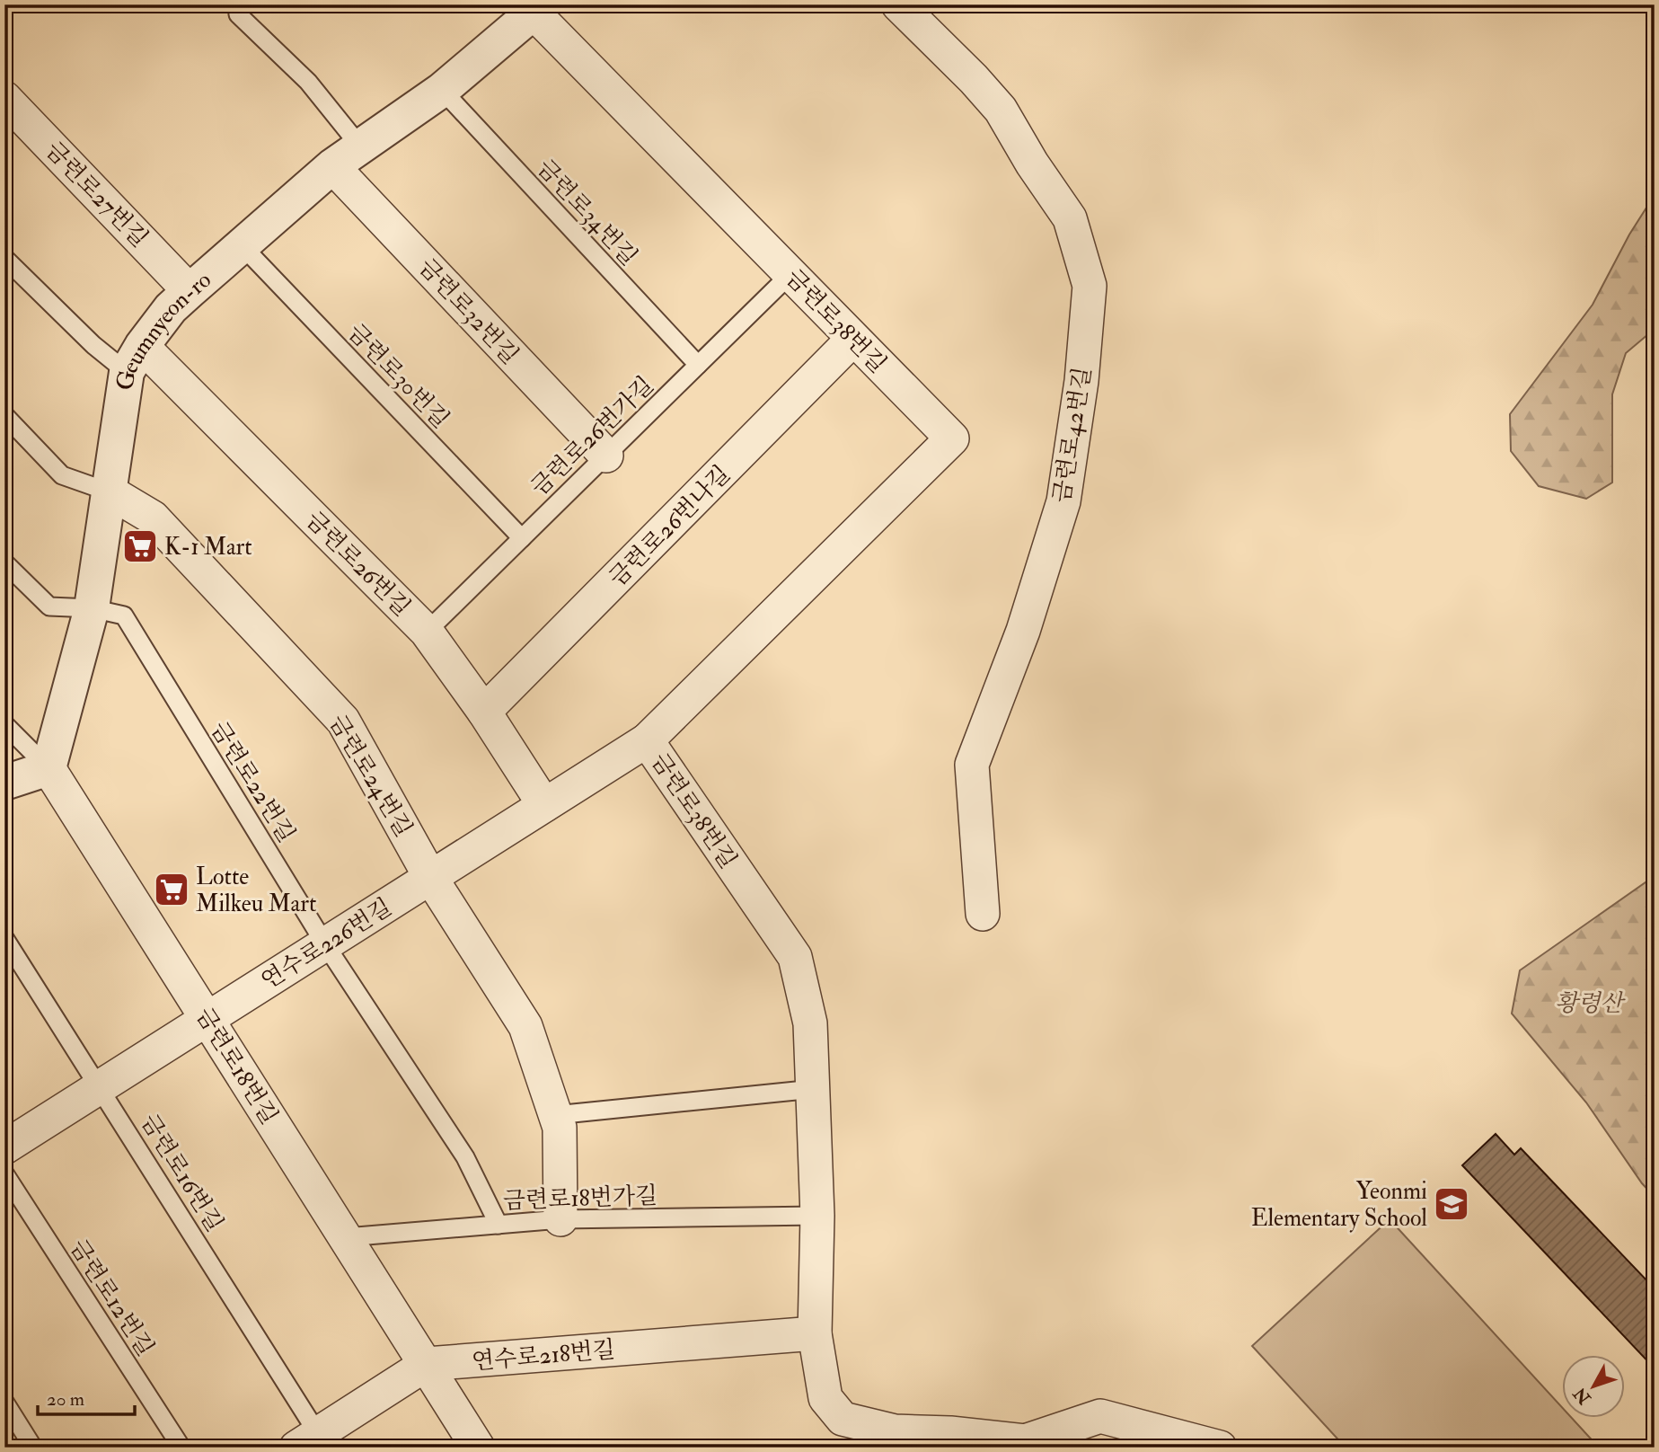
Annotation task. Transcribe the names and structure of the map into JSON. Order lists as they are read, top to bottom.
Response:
{
  "streets": {
    "street": [
      "금련로27번길",
      "금련로32번길",
      "금련로38번길",
      "Geumnyeon-ro",
      "금련로42번길",
      "금련로26번나길",
      "금련로26번길",
      "금련로24번길",
      "연수로226번길",
      "금련로18번길",
      "연수로218번길"
    ],
    "lane": [
      "금련로34번길",
      "금련로30번길",
      "금련로26번가길",
      "금련로22번길",
      "금련로16번길",
      "금련로18번가길",
      "금련로12번길"
    ]
  },
  "crossings": [
    ["금련로27번길", "Geumnyeon-ro"],
    ["금련로34번길", "Geumnyeon-ro"],
    ["금련로34번길", "금련로26번가길"],
    ["금련로32번길", "Geumnyeon-ro"],
    ["금련로32번길", "금련로26번가길"],
    ["금련로38번길", "Geumnyeon-ro"],
    ["금련로38번길", "금련로26번가길"],
    ["금련로38번길", "금련로26번나길"],
    ["금련로38번길", "연수로226번길"],
    ["금련로38번길", "금련로18번가길"],
    ["금련로38번길", "연수로218번길"],
    ["Geumnyeon-ro", "금련로30번길"],
    ["Geumnyeon-ro", "금련로26번길"],
    ["Geumnyeon-ro", "금련로24번길"],
    ["Geumnyeon-ro", "금련로22번길"],
    ["Geumnyeon-ro", "금련로18번길"],
    ["금련로30번길", "금련로26번가길"],
    ["금련로26번가길", "금련로26번길"],
    ["금련로26번나길", "금련로26번길"],
    ["금련로26번길", "연수로226번길"],
    ["금련로24번길", "연수로226번길"],
    ["금련로24번길", "금련로18번가길"],
    ["금련로22번길", "연수로226번길"],
    ["금련로22번길", "금련로18번가길"],
    ["연수로226번길", "금련로18번길"],
    ["연수로226번길", "금련로16번길"],
    ["금련로18번길", "금련로18번가길"],
    ["금련로18번길", "연수로218번길"],
    ["금련로16번길", "연수로218번길"]
  ],
  "parks": ["황령산"],
  "places": {
    "supermarket": ["K-1 Mart", "Lotte Milkeu Mart"],
    "school or university": ["Yeonmi Elementary School"]
  },
  "scale_bar": "20 m",
  "north": "bottom left"
}
